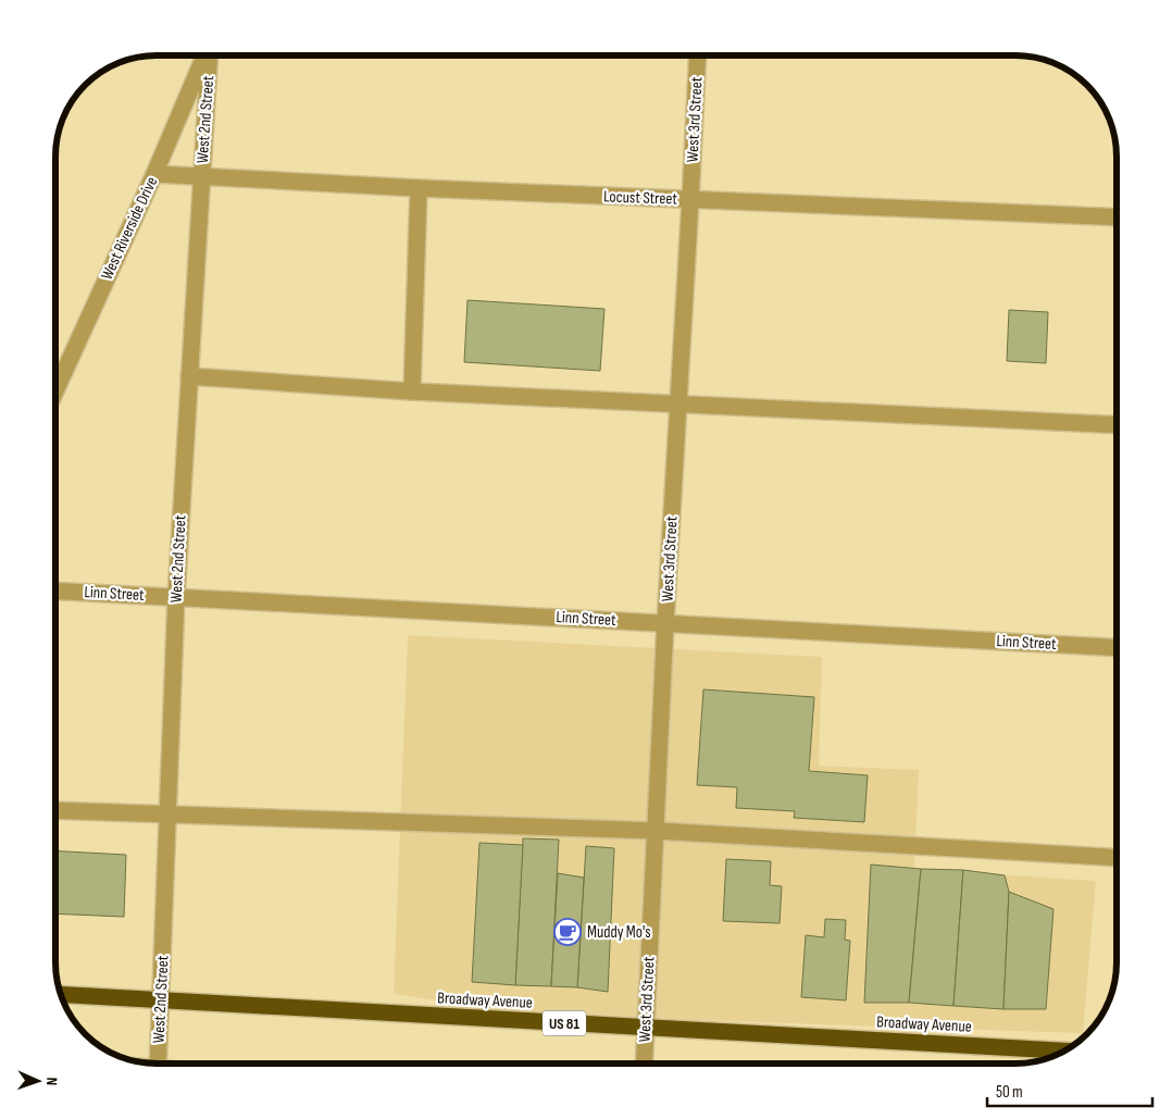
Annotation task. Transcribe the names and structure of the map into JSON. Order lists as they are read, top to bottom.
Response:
{
  "streets": {
    "highway": ["Broadway Avenue", "US 81"],
    "street": [
      "West 2nd Street",
      "West 3rd Street",
      "Locust Street",
      "West Riverside Drive",
      "Linn Street"
    ]
  },
  "crossings": [
    ["West 2nd Street", "Locust Street"],
    ["West 2nd Street", "Linn Street"],
    ["West 2nd Street", "Broadway Avenue"],
    ["West 3rd Street", "Locust Street"],
    ["West 3rd Street", "Linn Street"],
    ["West 3rd Street", "Broadway Avenue"],
    ["Locust Street", "West Riverside Drive"]
  ],
  "places": {
    "cafe": ["Muddy Mo's"]
  },
  "scale_bar": "50 m",
  "north": "right"
}
